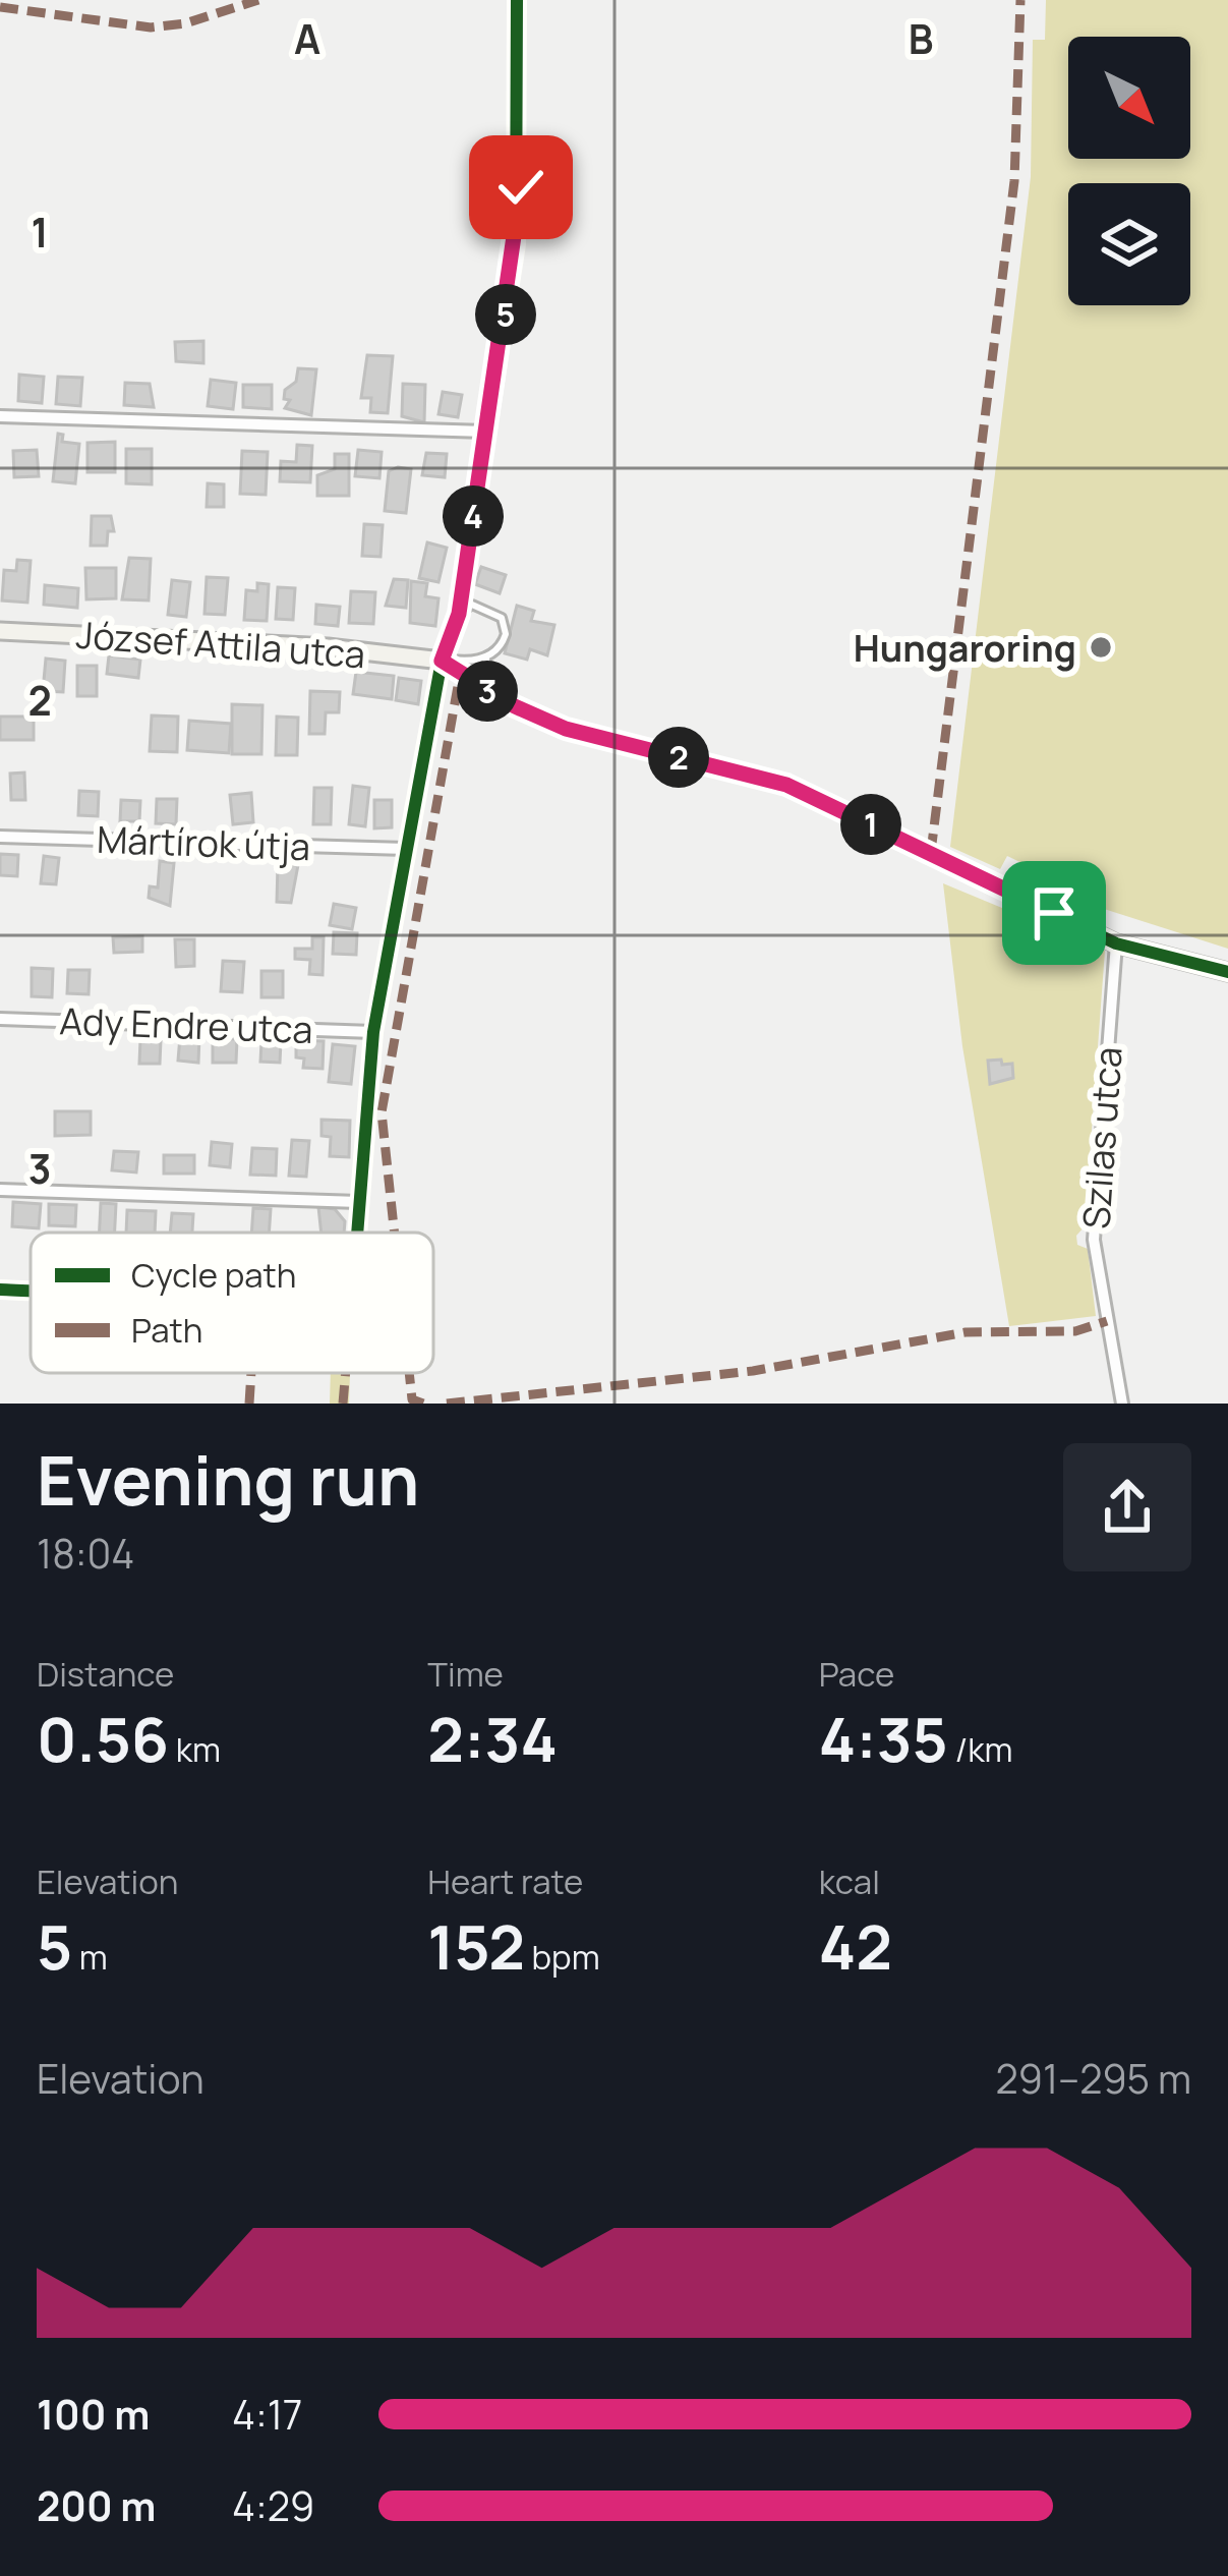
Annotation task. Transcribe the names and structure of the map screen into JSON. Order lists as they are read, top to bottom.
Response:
{
  "streets": {
    "street": [
      "József Attila utca",
      "Mártírok útja",
      "Ady Endre utca",
      "Szilas utca"
    ]
  },
  "places": ["Hungaroring"],
  "legend": ["Cycle path", "Path"],
  "north": "bottom right",
  "page": {
    "pins": [
      "5",
      "4",
      "3",
      "2",
      "1"
    ],
    "heading": ["Evening run", "18:04"],
    "stats": [
      ["Distance", "0.56 km"],
      ["Time", "2:34"],
      ["Pace", "4:35 /km"],
      ["Elevation", "5 m"],
      ["Heart rate", "152 bpm"],
      ["kcal", "42"]
    ],
    "chart": ["Elevation", "291–295 m"],
    "list": [
      {
        "name": "100 m",
        "note": "4:17"
      },
      {
        "name": "200 m",
        "note": "4:29"
      }
    ]
  },
  "grid": {
    "columns": ["A", "B"],
    "rows": ["1", "2", "3"]
  }
}
